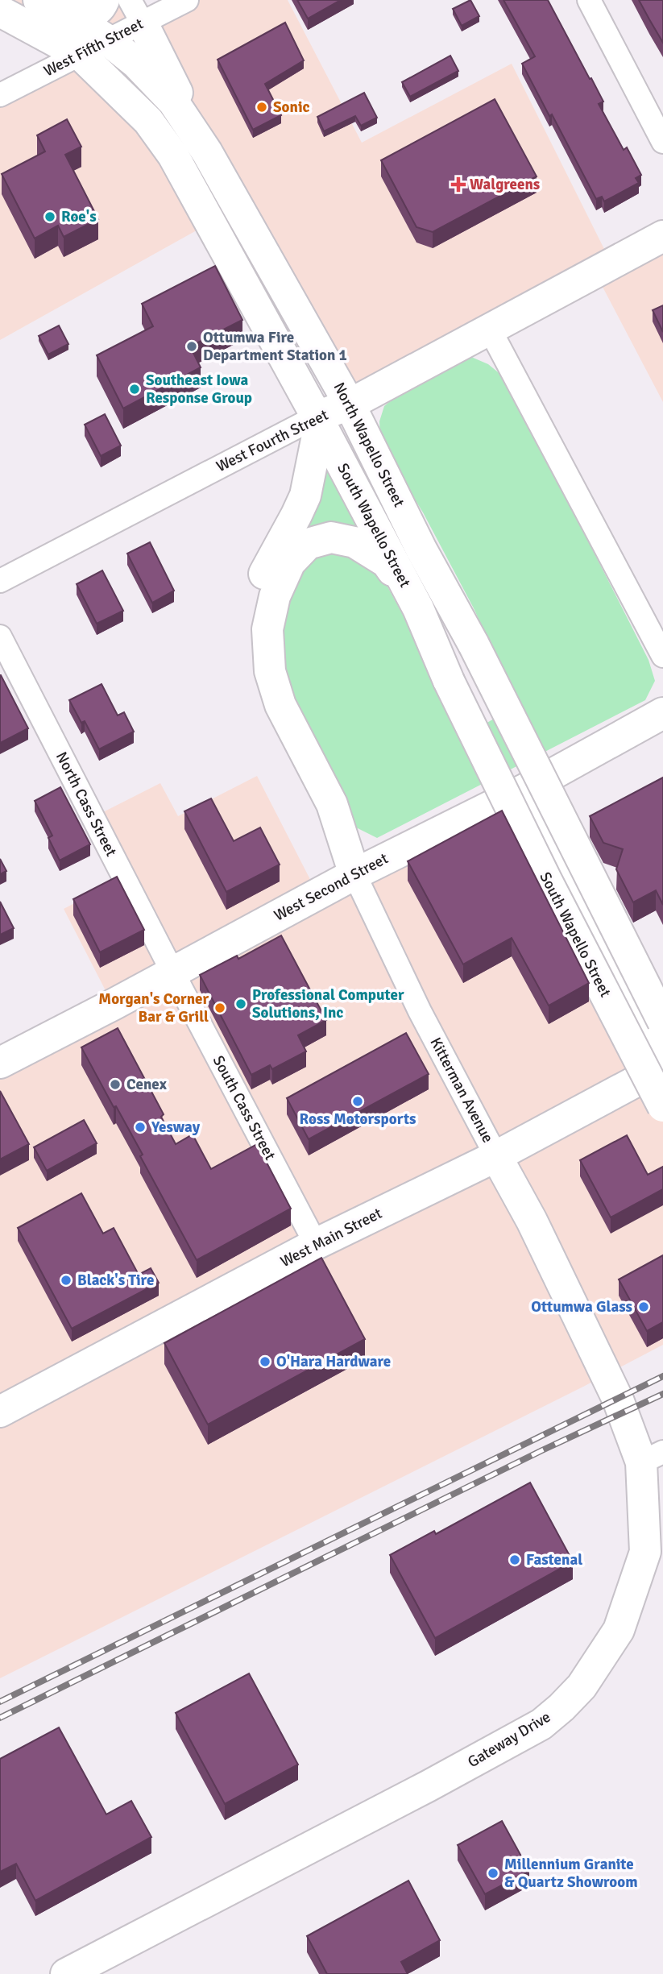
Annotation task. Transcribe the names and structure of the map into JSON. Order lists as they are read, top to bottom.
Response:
{
  "streets": {
    "main road": [
      "West Fourth Street",
      "North Wapello Street",
      "South Wapello Street",
      "West Second Street",
      "Kitterman Avenue",
      "West Main Street",
      "Gateway Drive"
    ],
    "street": ["West Fifth Street", "North Cass Street", "South Cass Street"]
  },
  "crossings": [
    ["West Fifth Street", "North Wapello Street"],
    ["West Fifth Street", "South Wapello Street"],
    ["West Fourth Street", "North Wapello Street"],
    ["West Fourth Street", "South Wapello Street"],
    ["South Wapello Street", "West Second Street"],
    ["North Cass Street", "West Second Street"],
    ["North Cass Street", "South Cass Street"],
    ["West Second Street", "Kitterman Avenue"],
    ["West Second Street", "South Cass Street"],
    ["Kitterman Avenue", "West Main Street"],
    ["Kitterman Avenue", "Gateway Drive"],
    ["South Cass Street", "West Main Street"]
  ],
  "places": {
    "other": [
      "Sonic",
      "Roe's",
      "Ottumwa Fire Department Station 1",
      "Southeast Iowa Response Group",
      "Professional Computer Solutions, Inc",
      "Morgan's Corner Bar & Grill",
      "Cenex",
      "Ross Motorsports",
      "Yesway",
      "Black's Tire",
      "Ottumwa Glass",
      "O'Hara Hardware",
      "Fastenal",
      "Millennium Granite & Quartz Showroom"
    ],
    "health": ["Walgreens"]
  }
}
